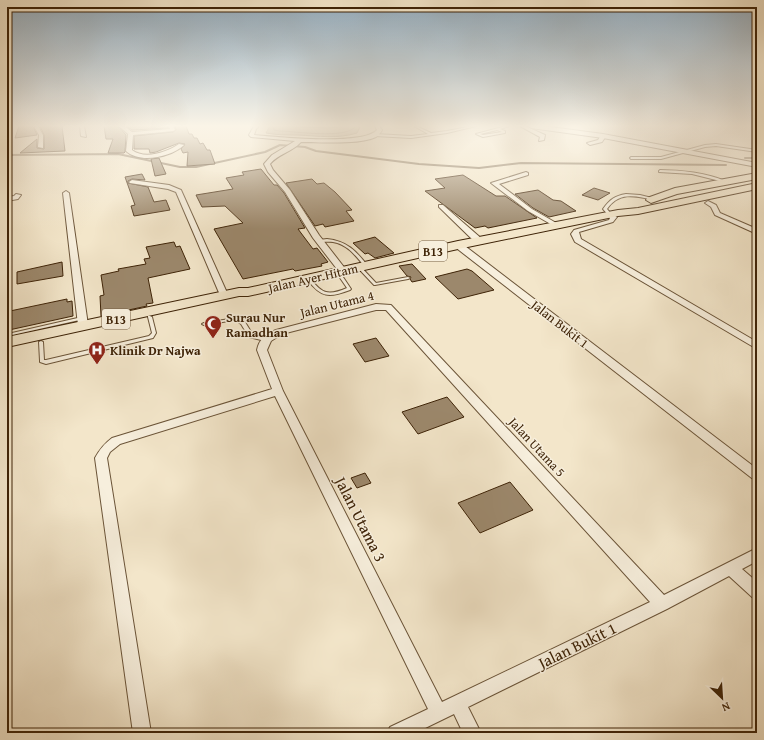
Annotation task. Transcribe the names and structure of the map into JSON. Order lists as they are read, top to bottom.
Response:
{
  "streets": {
    "main road": ["B13", "Jalan Ayer Hitam"],
    "street": [
      "Jalan Utama 4",
      "Jalan Bukit 1",
      "Jalan Utama 5",
      "Jalan Utama 3"
    ]
  },
  "crossings": [
    ["B13", "Jalan Ayer Hitam"],
    ["Jalan Ayer Hitam", "Jalan Bukit 1"],
    ["Jalan Utama 4", "Jalan Utama 5"],
    ["Jalan Utama 4", "Jalan Utama 3"],
    ["Jalan Bukit 1", "Jalan Utama 5"],
    ["Jalan Bukit 1", "Jalan Utama 3"]
  ],
  "places": {
    "mosque": ["Surau Nur Ramadhan"],
    "hospital": ["Klinik Dr Najwa"]
  },
  "north": "bottom right"
}
